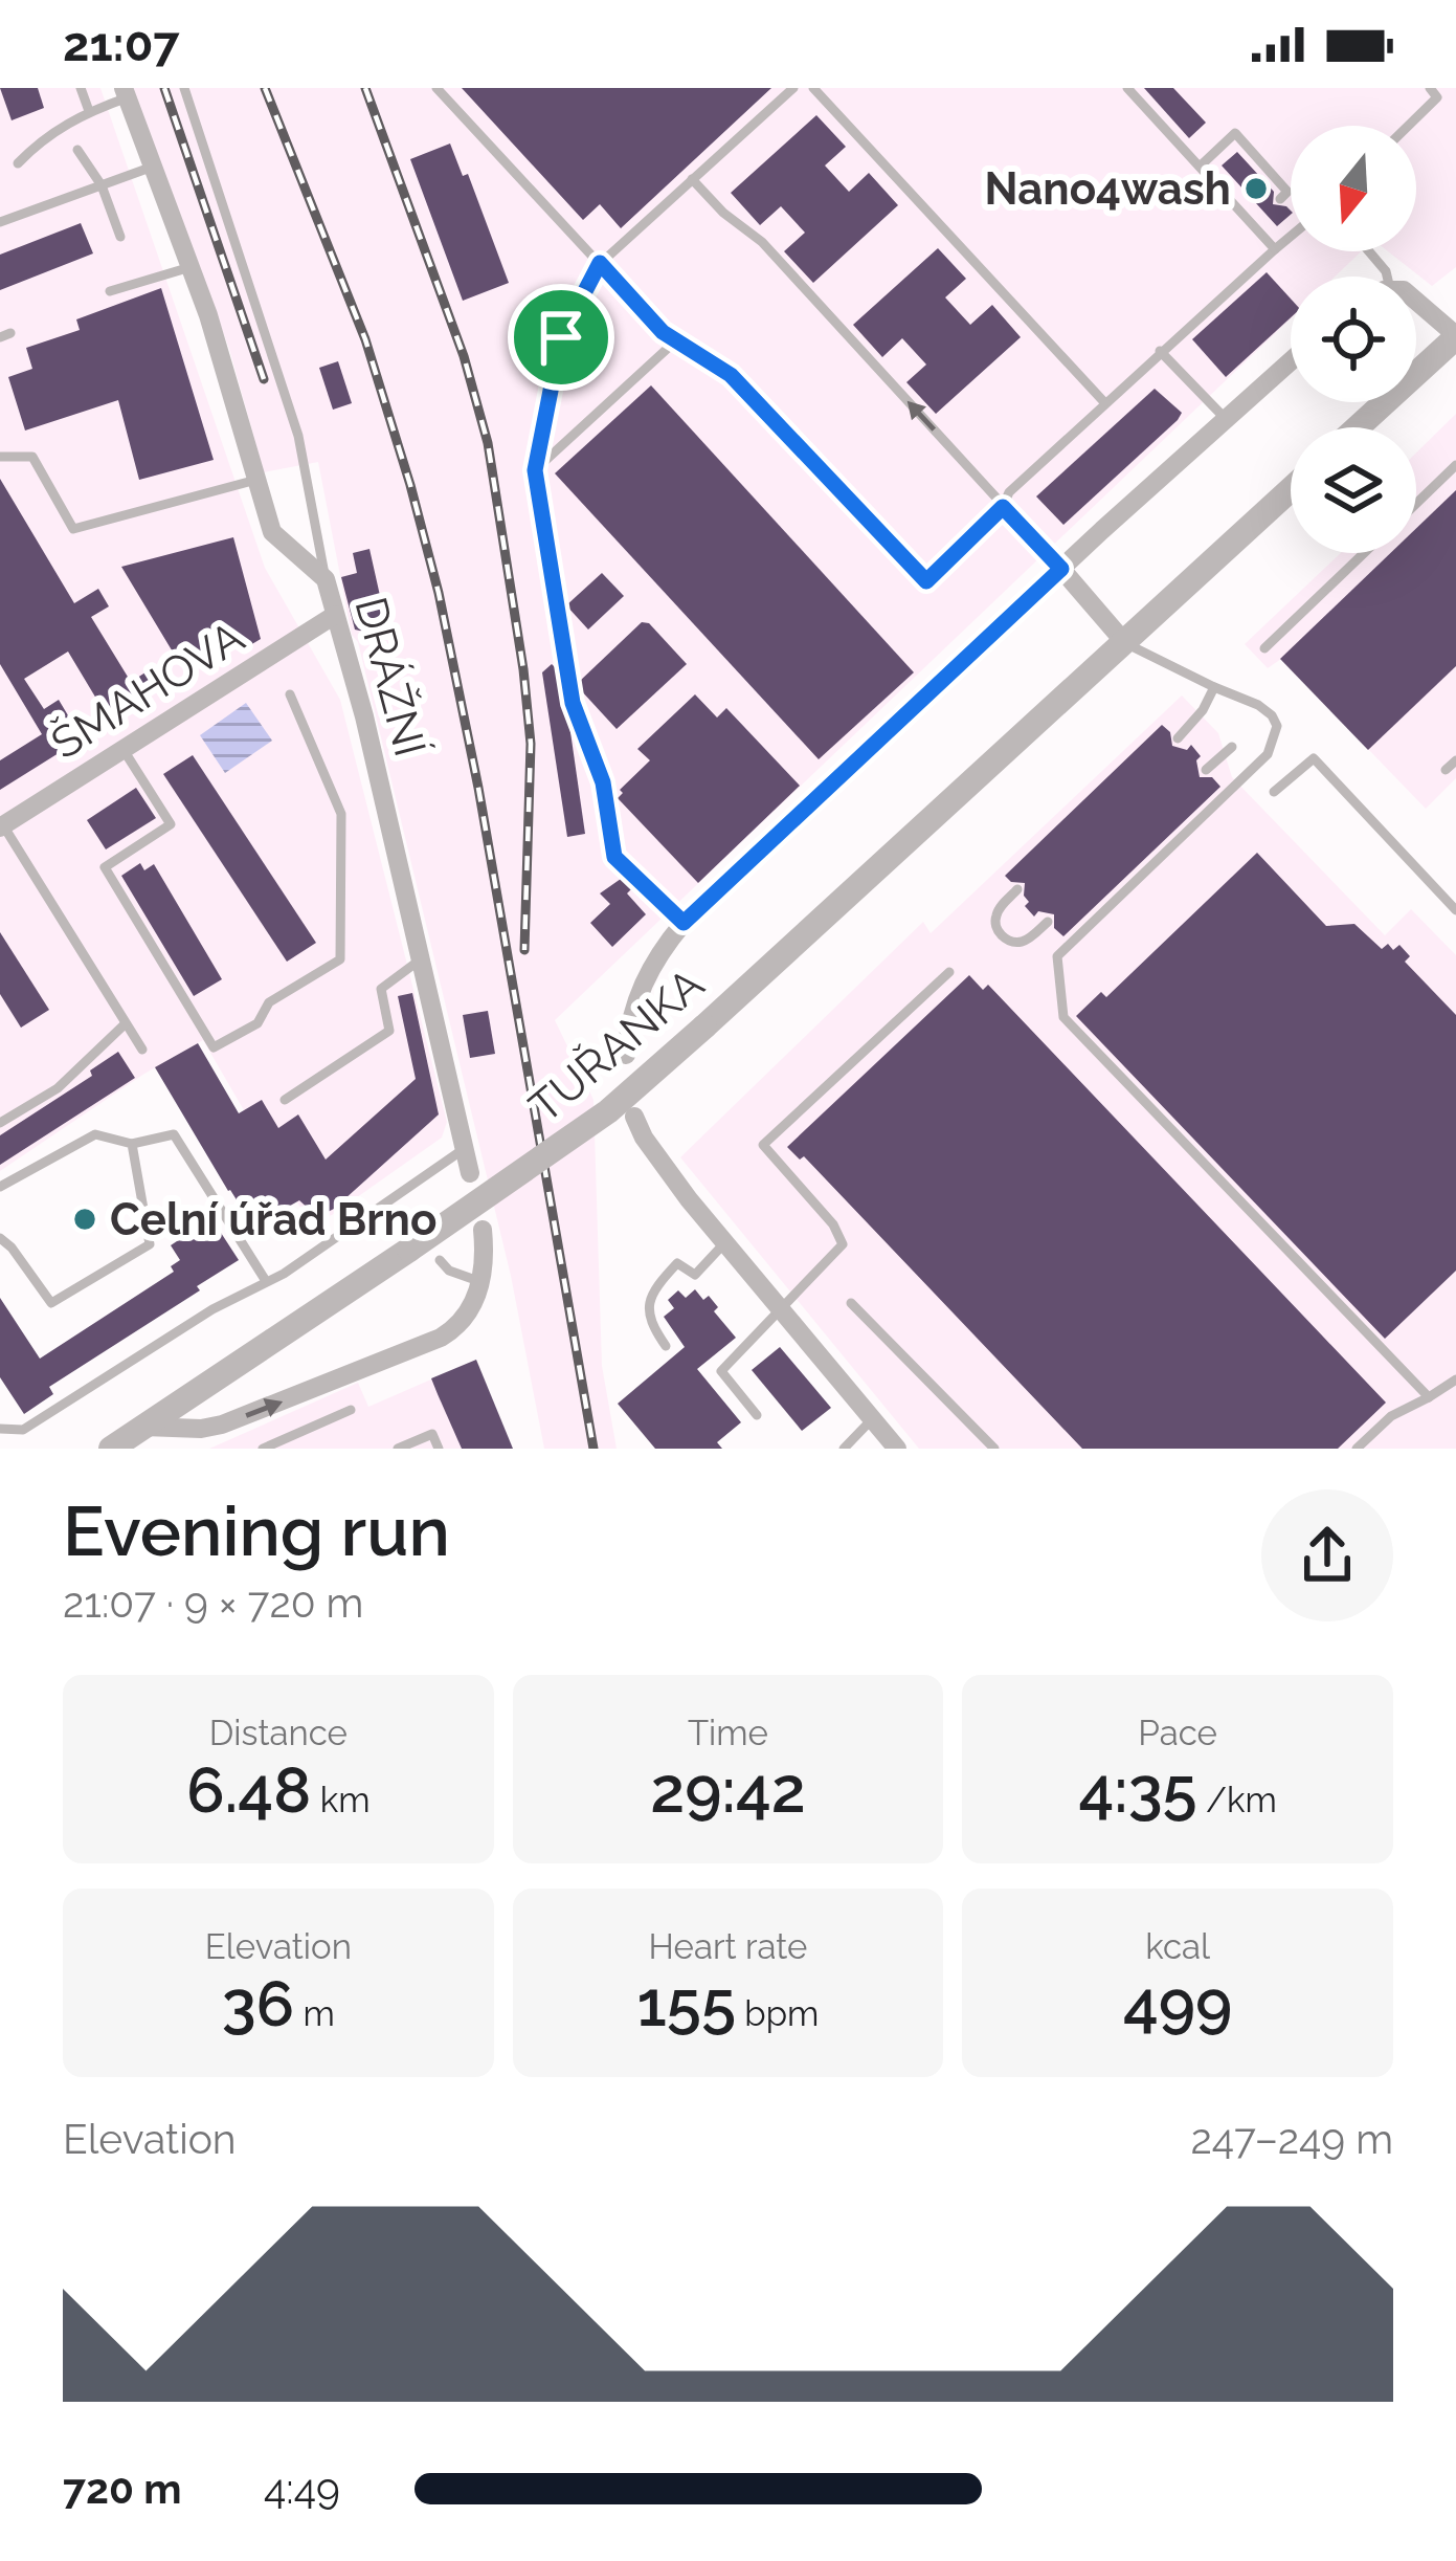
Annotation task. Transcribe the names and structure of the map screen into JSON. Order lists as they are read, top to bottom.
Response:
{
  "streets": {
    "street": ["DRÁŽNÍ", "ŠMAHOVA", "TUŘANKA"]
  },
  "crossings": [
    ["DRÁŽNÍ", "ŠMAHOVA"]
  ],
  "places": ["Nano4wash", "Celní úřad Brno"],
  "north": "bottom",
  "page": {
    "status": "21:07",
    "heading": ["Evening run", "21:07 · 9 × 720 m"],
    "stats": [
      ["Distance", "6.48 km"],
      ["Time", "29:42"],
      ["Pace", "4:35 /km"],
      ["Elevation", "36 m"],
      ["Heart rate", "155 bpm"],
      ["kcal", "499"]
    ],
    "chart": ["Elevation", "247–249 m"],
    "list": [
      {
        "name": "720 m",
        "note": "4:49"
      }
    ]
  }
}
